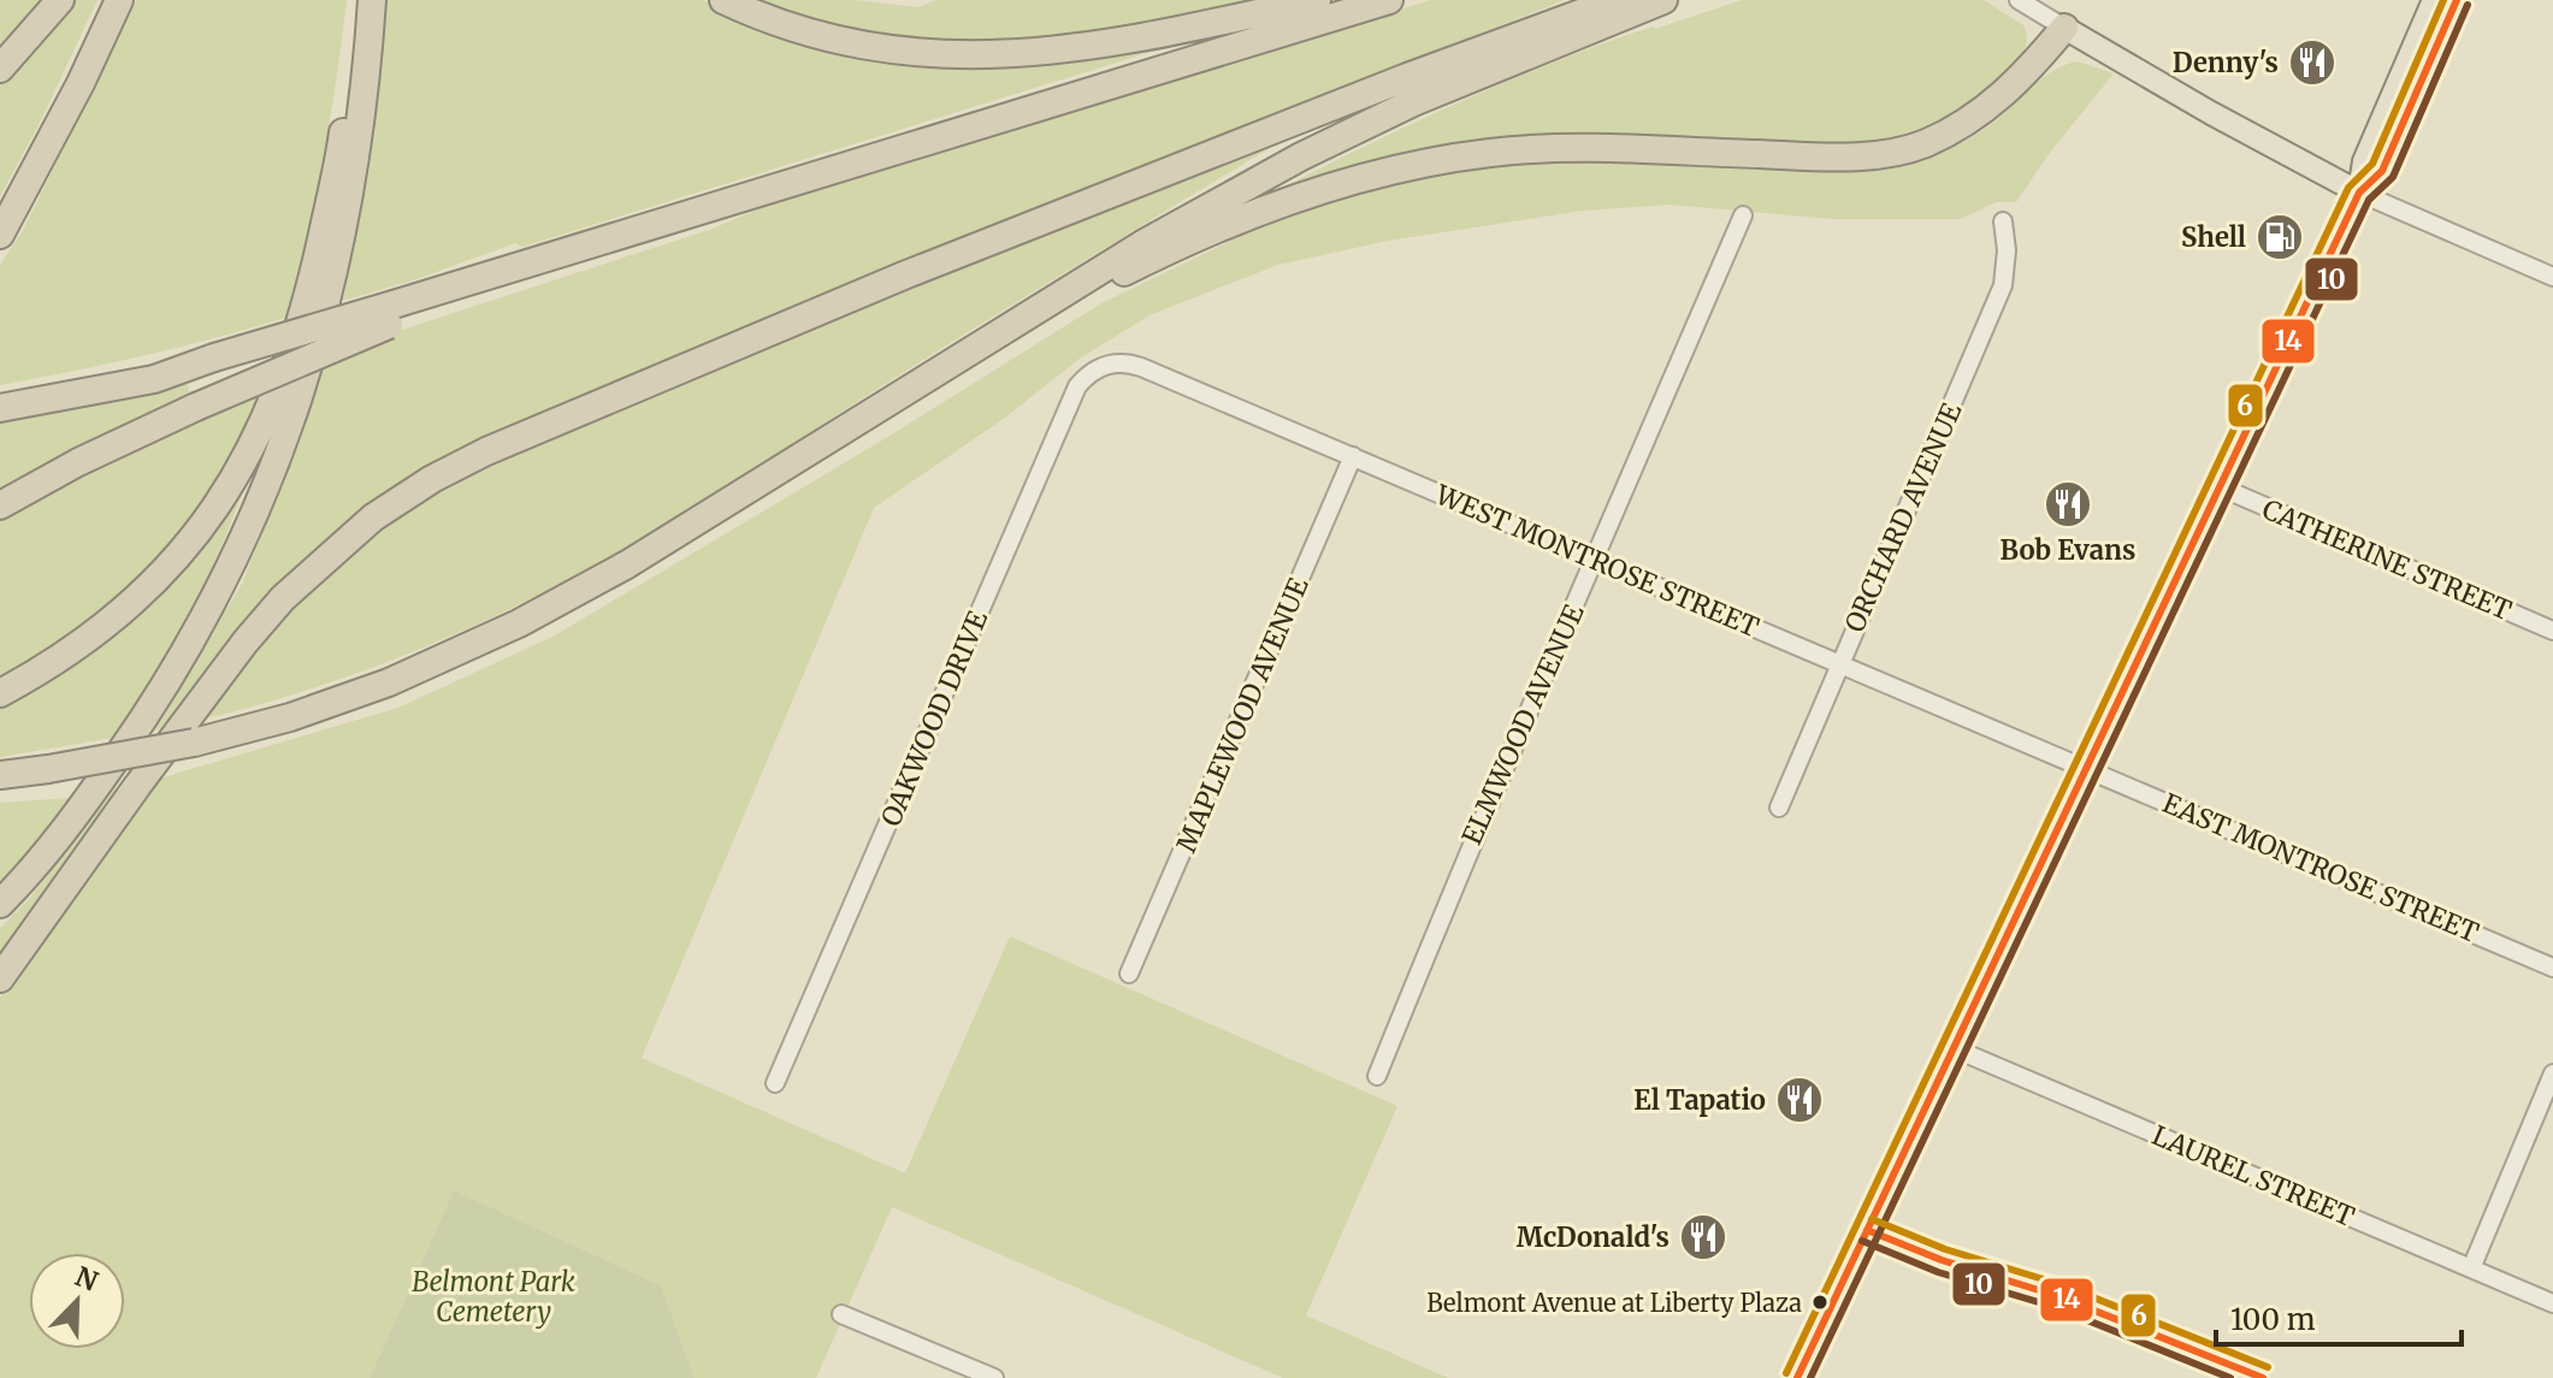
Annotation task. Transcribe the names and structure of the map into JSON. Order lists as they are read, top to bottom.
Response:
{
  "streets": {
    "street": [
      "ORCHARD AVENUE",
      "CATHERINE STREET",
      "WEST MONTROSE STREET",
      "MAPLEWOOD AVENUE",
      "OAKWOOD DRIVE",
      "ELMWOOD AVENUE",
      "EAST MONTROSE STREET",
      "LAUREL STREET"
    ]
  },
  "crossings": [
    ["ORCHARD AVENUE", "WEST MONTROSE STREET"],
    ["WEST MONTROSE STREET", "MAPLEWOOD AVENUE"],
    ["WEST MONTROSE STREET", "OAKWOOD DRIVE"],
    ["WEST MONTROSE STREET", "ELMWOOD AVENUE"],
    ["WEST MONTROSE STREET", "EAST MONTROSE STREET"]
  ],
  "parks": ["Belmont Park Cemetery"],
  "places": {
    "restaurant": [
      "Denny's",
      "Bob Evans",
      "El Tapatio",
      "McDonald's"
    ],
    "fuel station": ["Shell"],
    "other": ["Belmont Avenue at Liberty Plaza"]
  },
  "lines": ["transit line 14", "transit line 6", "transit line 10"],
  "scale_bar": "100 m",
  "north": "top right"
}
